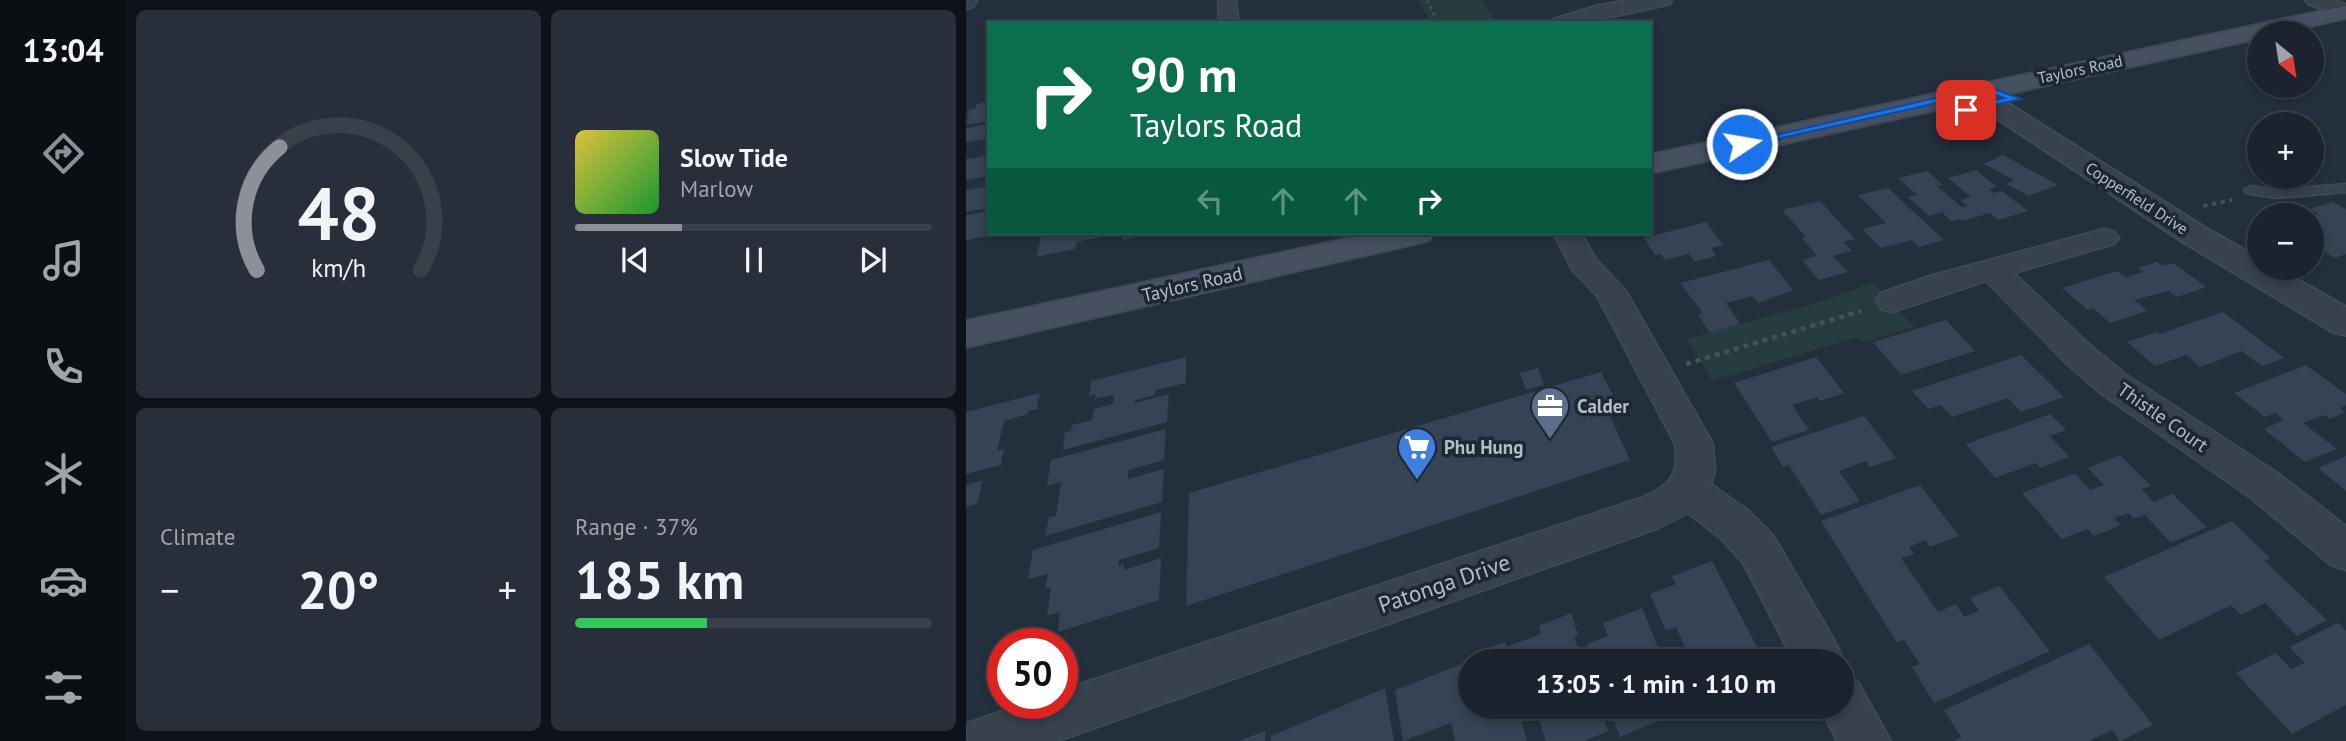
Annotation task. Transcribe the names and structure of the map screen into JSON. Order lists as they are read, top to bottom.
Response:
{
  "streets": {
    "main road": ["Taylors Road"],
    "street": ["Copperfield Drive", "Thistle Court", "Patonga Drive"]
  },
  "crossings": [
    ["Taylors Road", "Copperfield Drive"]
  ],
  "places": {
    "office": ["Calder"],
    "supermarket": ["Phu Hung"]
  },
  "north": "bottom right",
  "page": {
    "tabs": "13:04",
    "map_buttons": ["+", "−"],
    "turn": ["90 m", "Taylors Road"],
    "song": ["Slow Tide", "Marlow"],
    "tile": [
      "Climate",
      ["Range · 37%", "185 km"]
    ],
    "heat": ["−", "20°", "+"],
    "limit": "50",
    "trip": "13:05 · 1 min · 110 m",
    "gauge": ["48", "km/h"]
  }
}
